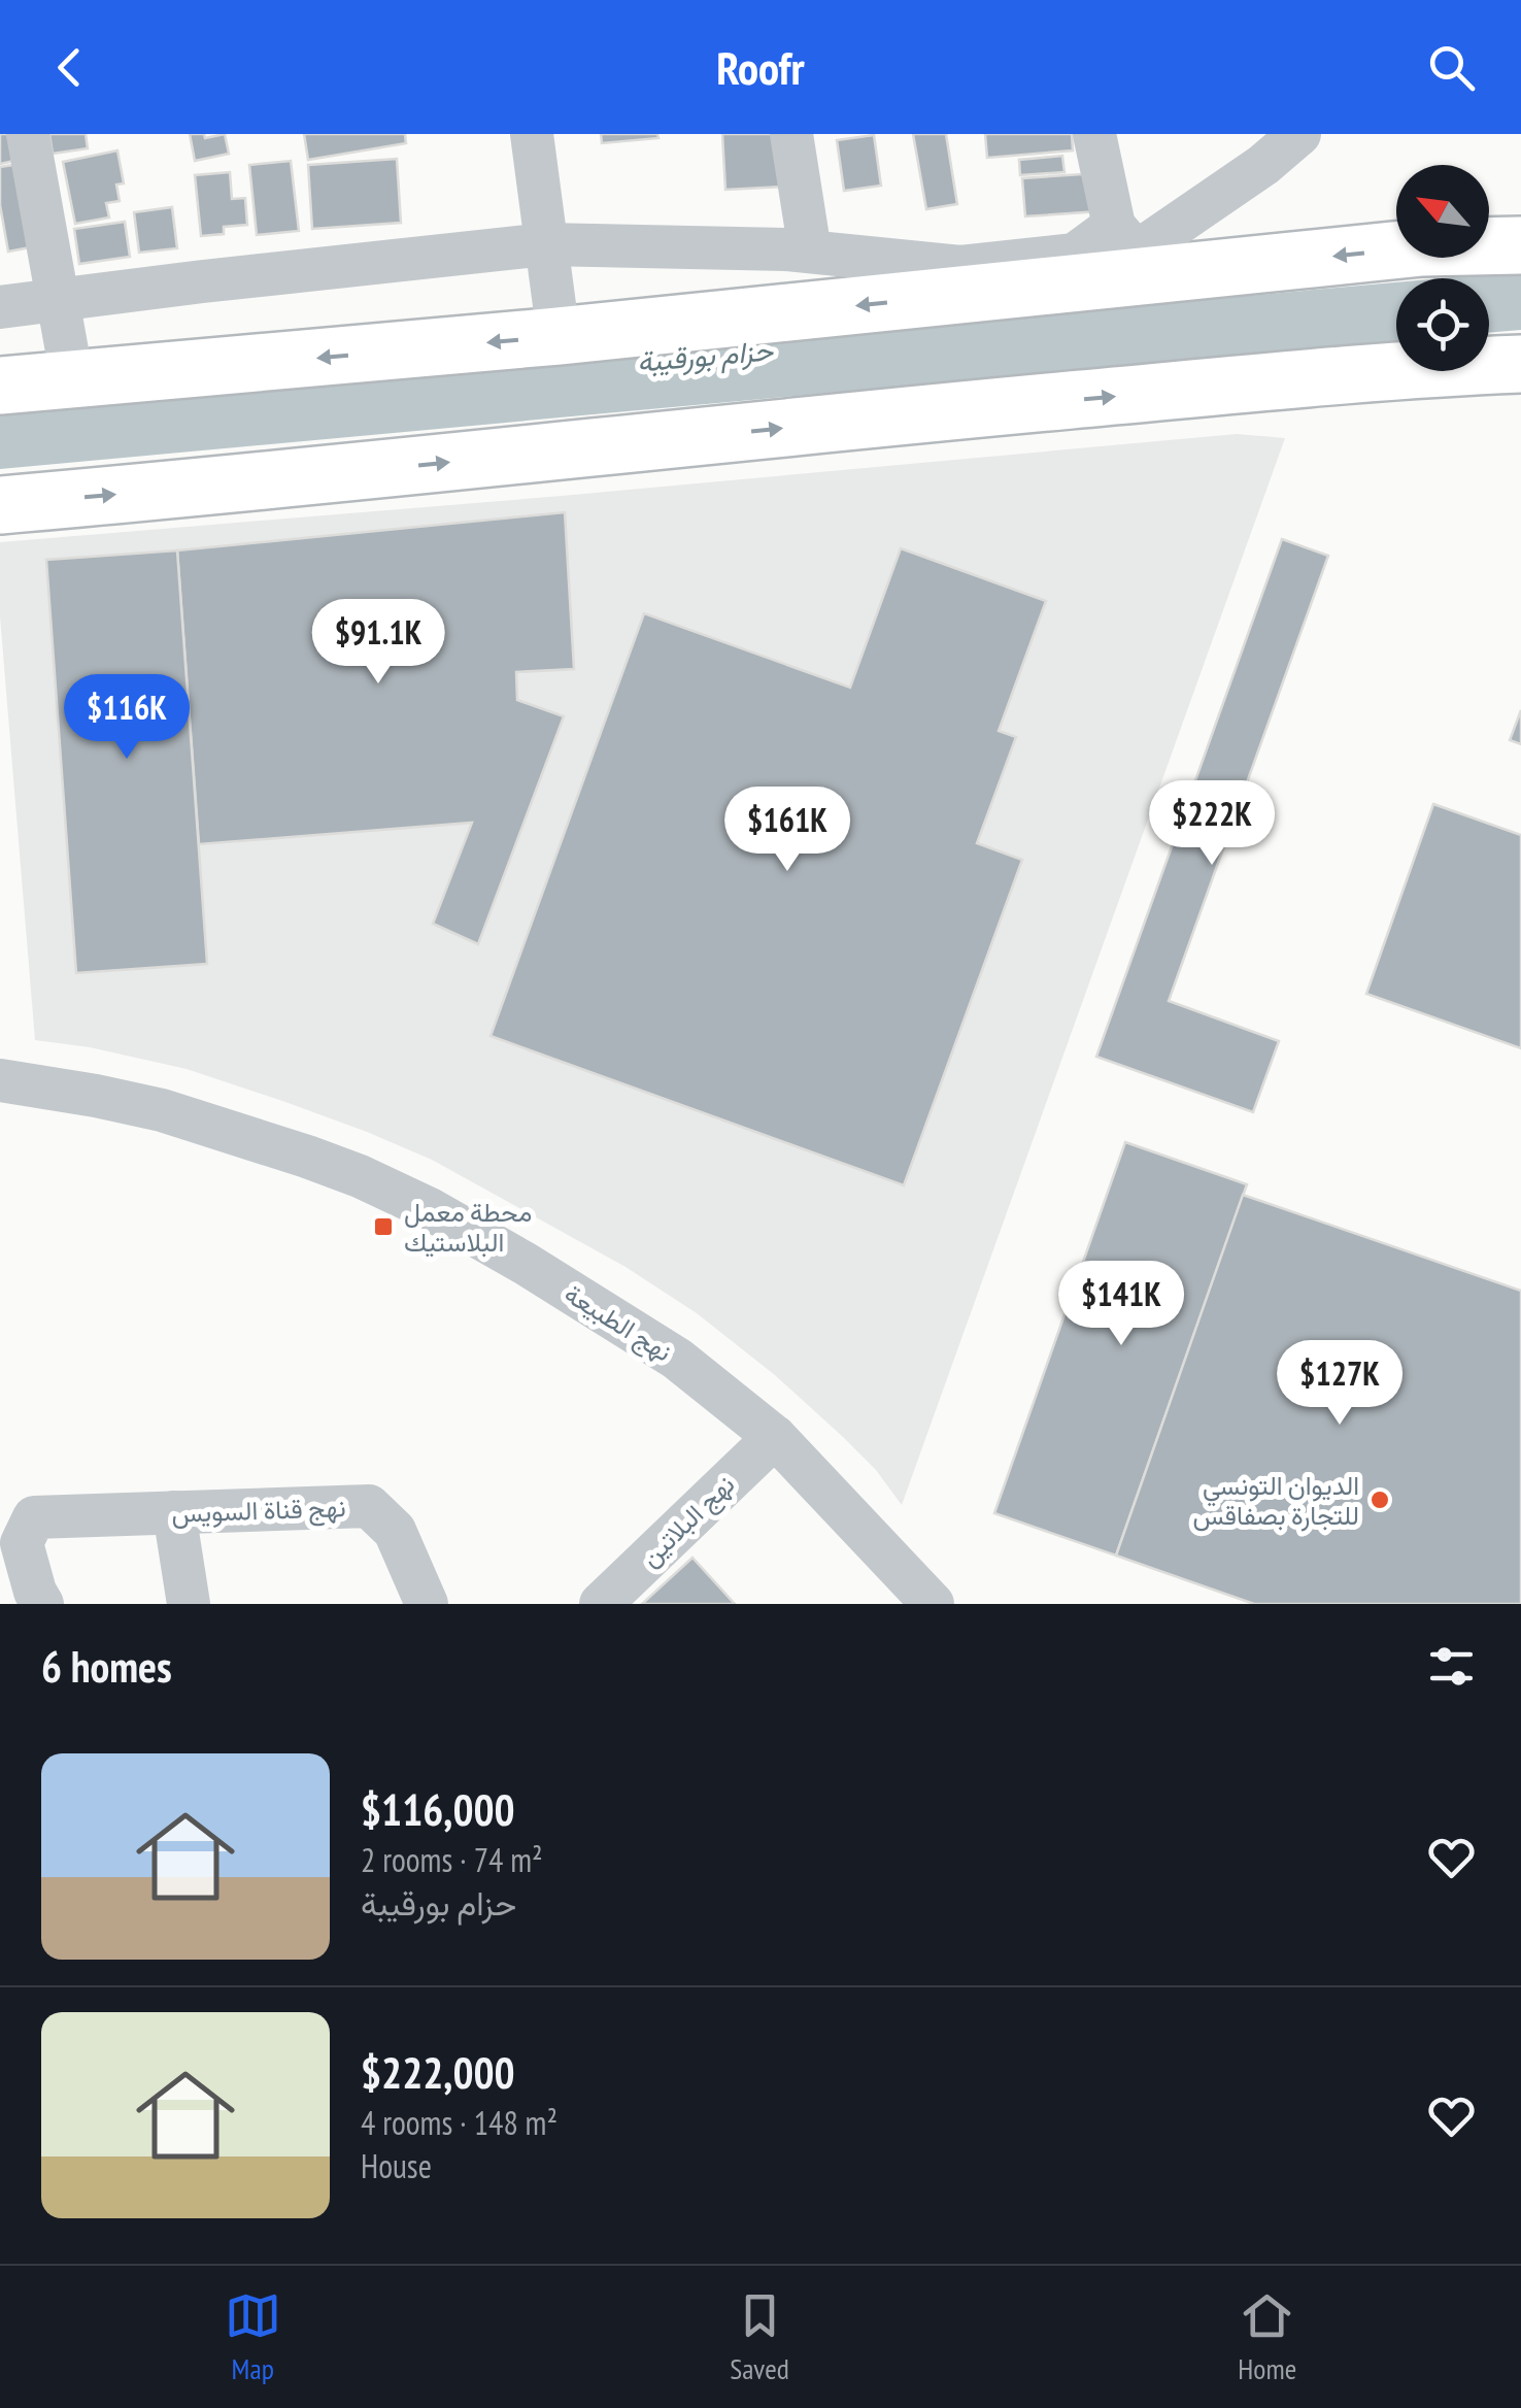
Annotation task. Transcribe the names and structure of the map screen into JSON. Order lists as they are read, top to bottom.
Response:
{
  "streets": {
    "street": ["نهج الطبيعة", "نهج قناة السويس", "نهج البلاتين"]
  },
  "crossings": [
    ["نهج الطبيعة", "نهج البلاتين"]
  ],
  "water": ["حزام بورقيبة"],
  "places": {
    "transit": ["محطة معمل البلاستيك"],
    "other": ["الديوان التونسي للتجارة بصفاقس"]
  },
  "north": "top left",
  "page": {
    "header": "Roofr",
    "price": [
      "$91.1K",
      "$116K",
      "$222K",
      "$161K",
      "$141K",
      "$127K"
    ],
    "heading": "6 homes",
    "list": [
      {
        "name": "$116,000",
        "note": "2 rooms · 74 m² · حزام بورقيبة"
      },
      {
        "name": "$222,000",
        "note": "4 rooms · 148 m² · House"
      }
    ],
    "tabs": ["Map", "Saved", "Home"]
  }
}
